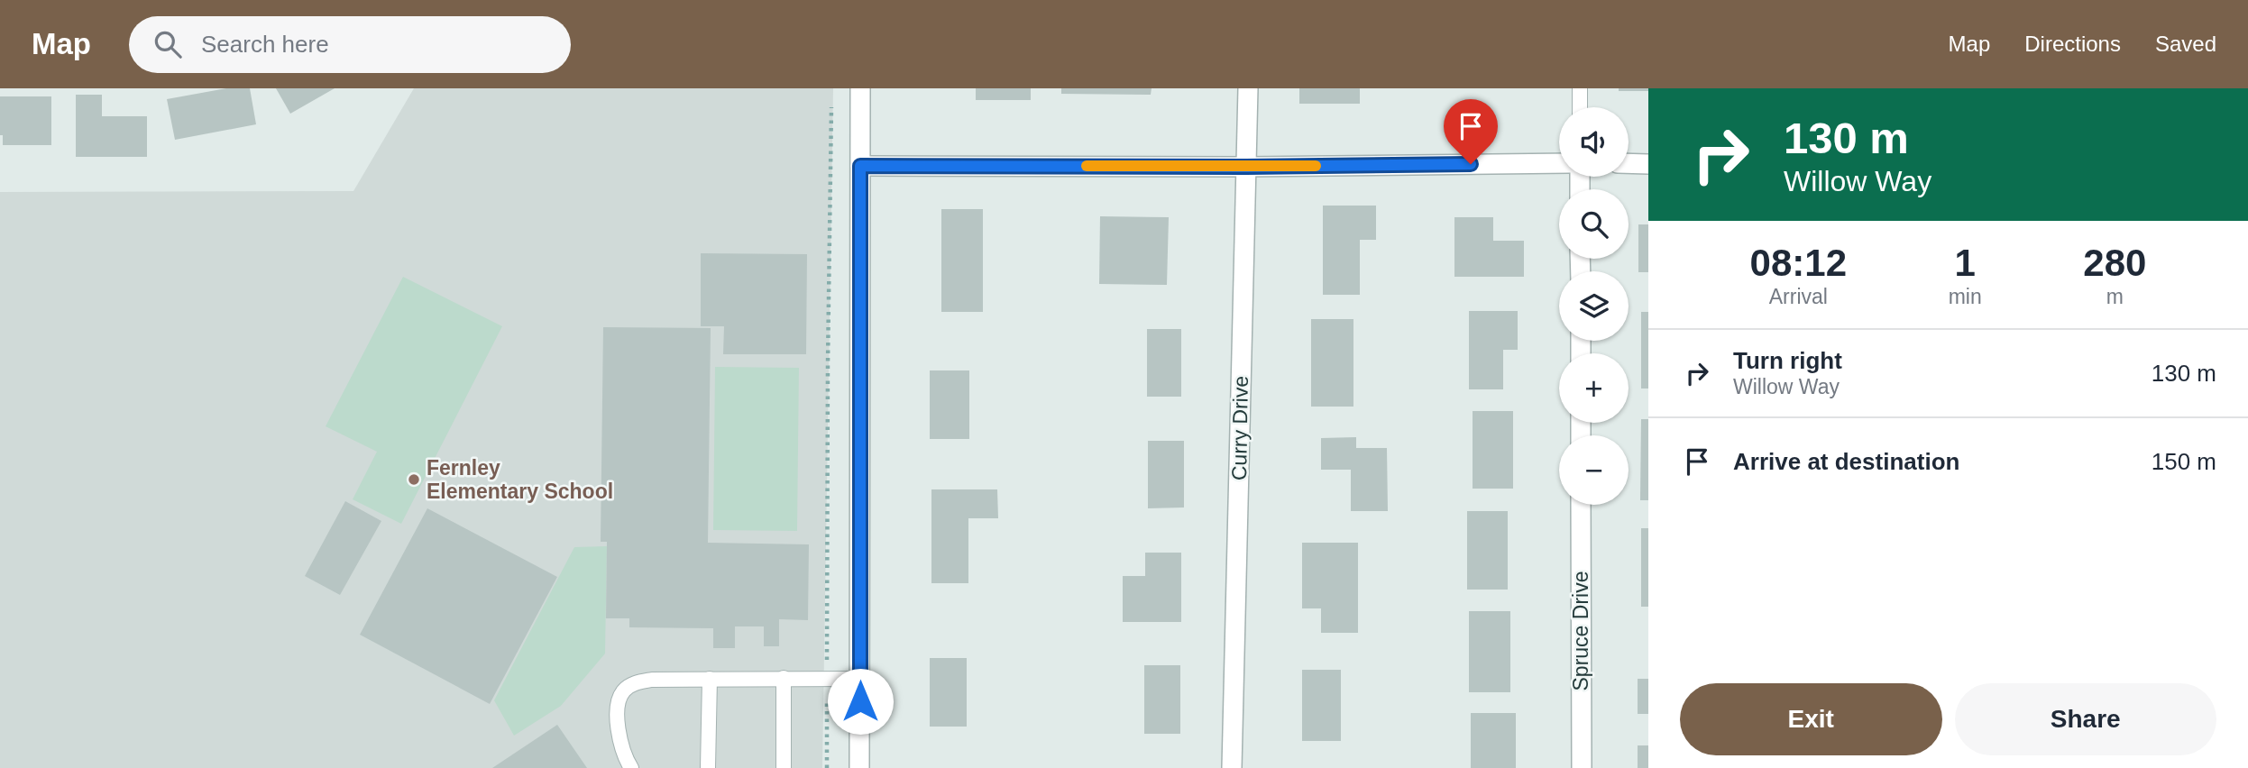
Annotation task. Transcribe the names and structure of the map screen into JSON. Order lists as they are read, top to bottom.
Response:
{
  "streets": {
    "street": ["Curry Drive", "Spruce Drive"]
  },
  "places": ["Fernley Elementary School"],
  "page": {
    "header": "Map",
    "search": "Search here",
    "nav": ["Map", "Directions", "Saved"],
    "turn": ["130 m", "Willow Way"],
    "map_buttons": ["+", "−"],
    "eta": [
      "08:12",
      "Arrival",
      "1",
      "min",
      "280",
      "m"
    ],
    "list": [
      {
        "name": "Turn right",
        "note": "Willow Way",
        "value": "130 m"
      },
      {
        "name": "Arrive at destination",
        "value": "150 m"
      }
    ],
    "buttons": ["Exit", "Share"]
  }
}
